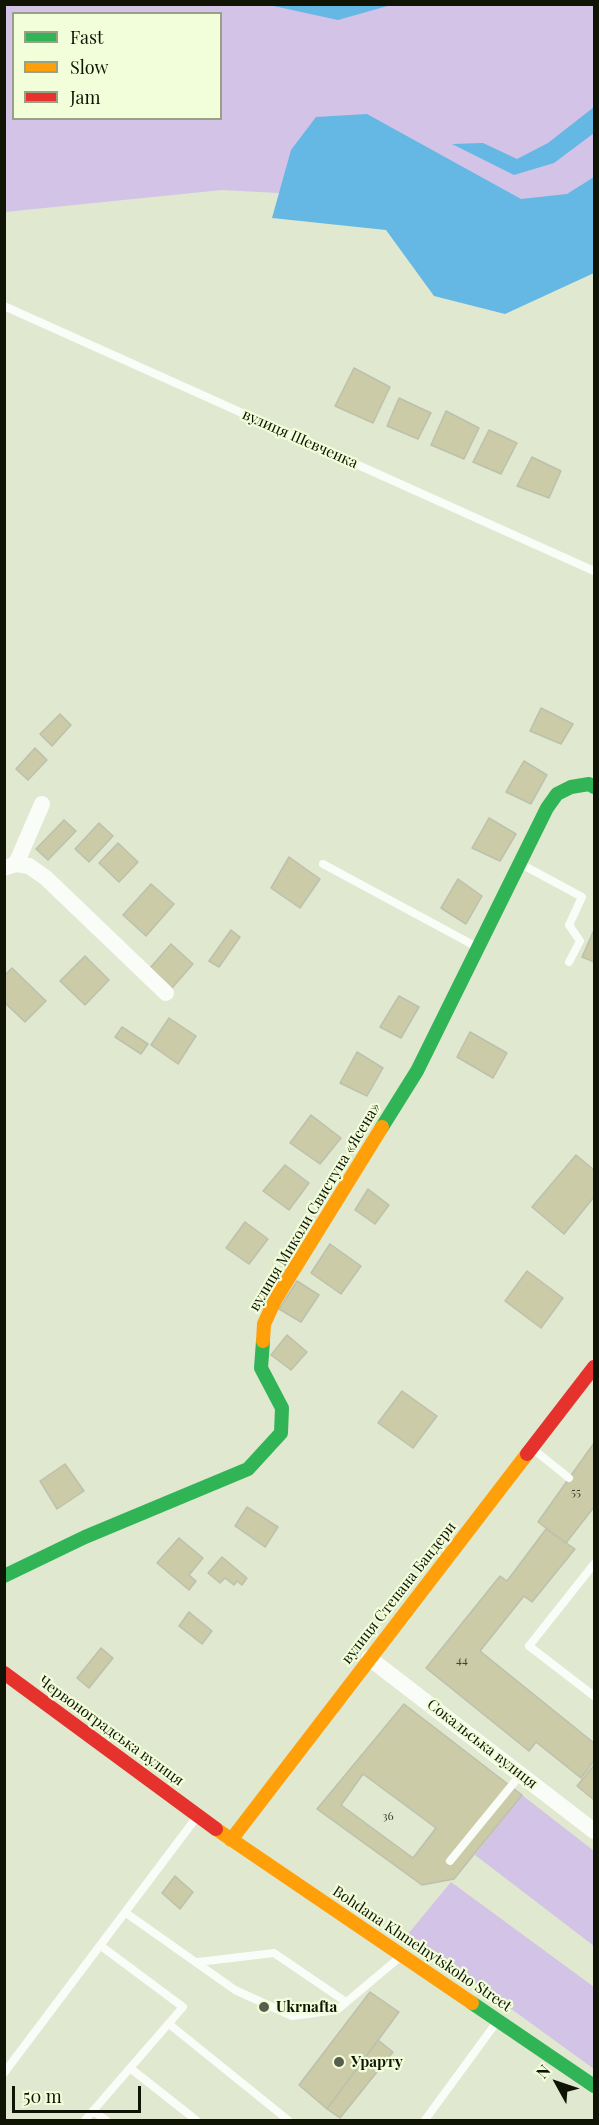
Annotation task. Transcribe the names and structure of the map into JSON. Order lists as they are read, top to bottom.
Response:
{
  "streets": {
    "street": [
      "вулиця Миколи Свистуна «Ясена»",
      "вулиця Степана Бандери",
      "Червоноградська вулиця",
      "Сокальська вулиця",
      "Bohdana Khmelnytskoho Street"
    ],
    "lane": ["вулиця Шевченка"]
  },
  "crossings": [
    ["вулиця Степана Бандери", "Червоноградська вулиця"],
    ["вулиця Степана Бандери", "Сокальська вулиця"],
    ["вулиця Степана Бандери", "Bohdana Khmelnytskoho Street"],
    ["Червоноградська вулиця", "Bohdana Khmelnytskoho Street"]
  ],
  "places": ["Ukrnafta", "Урарту"],
  "house_numbers": ["55", "44", "36"],
  "legend": ["Fast", "Slow", "Jam"],
  "scale_bar": "50 m",
  "north": "top left"
}
